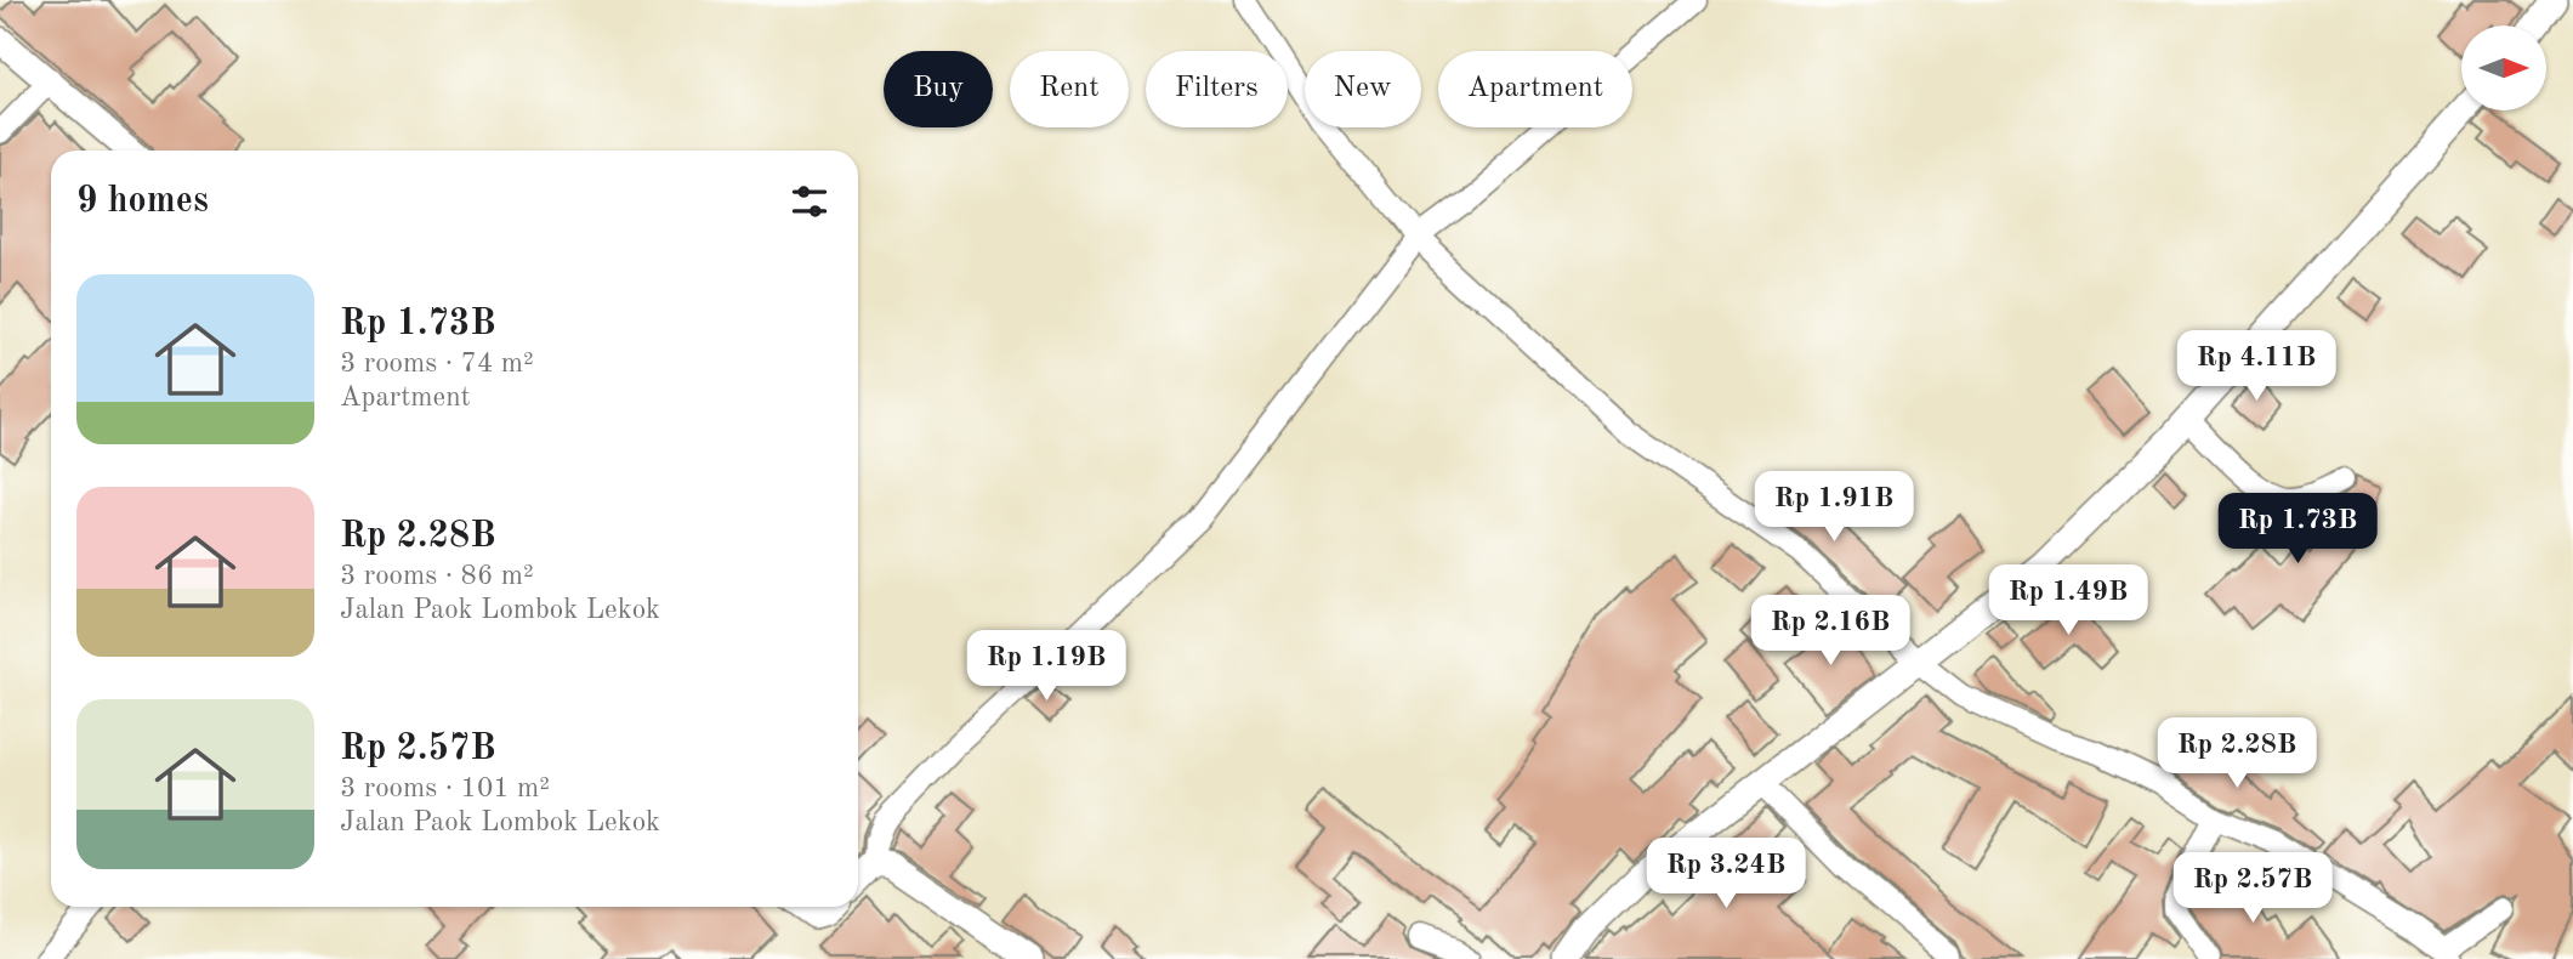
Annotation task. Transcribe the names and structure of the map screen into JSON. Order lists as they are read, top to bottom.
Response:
{
  "north": "right",
  "page": {
    "chip": [
      "Buy",
      "Rent",
      "Filters",
      "New",
      "Apartment"
    ],
    "heading": "9 homes",
    "list": [
      {
        "name": "Rp 1.73B",
        "note": "3 rooms · 74 m² · Apartment"
      },
      {
        "name": "Rp 2.28B",
        "note": "3 rooms · 86 m² · Jalan Paok Lombok Lekok"
      },
      {
        "name": "Rp 2.57B",
        "note": "3 rooms · 101 m² · Jalan Paok Lombok Lekok"
      }
    ],
    "price": [
      "Rp 4.11B",
      "Rp 1.91B",
      "Rp 1.73B",
      "Rp 1.49B",
      "Rp 2.16B",
      "Rp 1.19B",
      "Rp 2.28B",
      "Rp 3.24B",
      "Rp 2.57B"
    ]
  }
}
